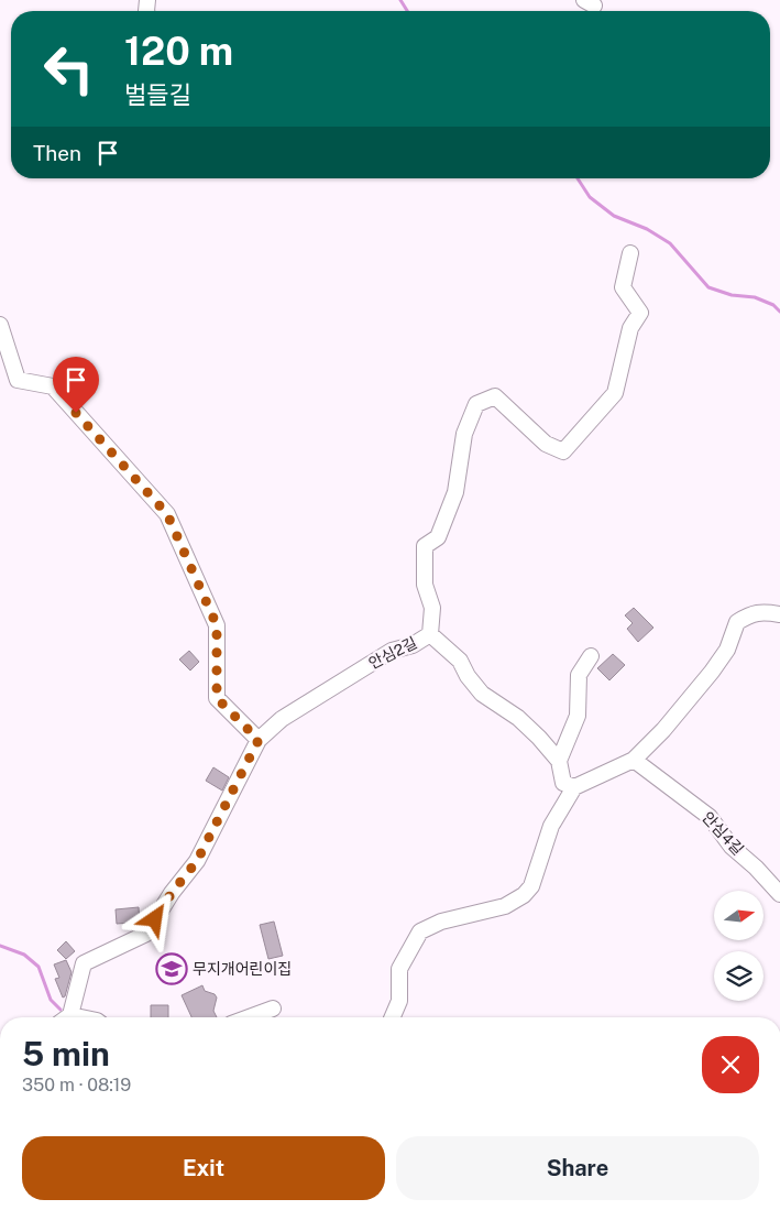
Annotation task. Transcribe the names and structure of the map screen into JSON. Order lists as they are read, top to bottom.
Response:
{
  "streets": {
    "street": ["안심2길", "안심4길"]
  },
  "places": {
    "school or university": ["무지개어린이집"]
  },
  "north": "right",
  "page": {
    "turn": ["120 m", "벌들길"],
    "then": "Then",
    "heading": ["5 min", "350 m · 08:19"],
    "buttons": ["Exit", "Share"]
  }
}
